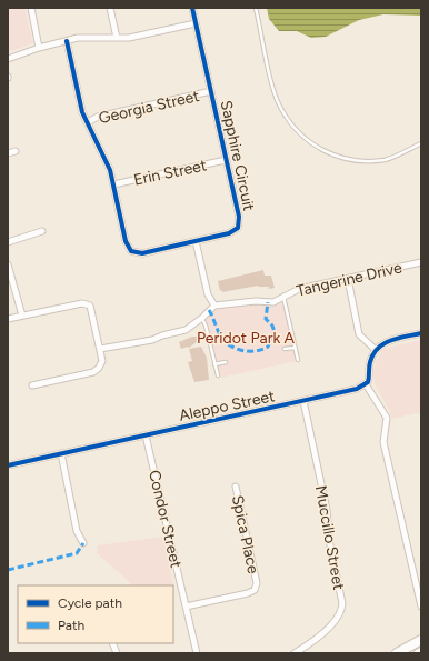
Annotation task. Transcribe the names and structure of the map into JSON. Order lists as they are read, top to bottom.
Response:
{
  "streets": {
    "street": [
      "Georgia Street",
      "Sapphire Circuit",
      "Erin Street",
      "Tangerine Drive",
      "Aleppo Street",
      "Condor Street",
      "Spica Place",
      "Muccillo Street"
    ]
  },
  "crossings": [
    ["Georgia Street", "Sapphire Circuit"],
    ["Sapphire Circuit", "Erin Street"],
    ["Aleppo Street", "Condor Street"],
    ["Aleppo Street", "Muccillo Street"],
    ["Condor Street", "Spica Place"]
  ],
  "parks": ["Peridot Park A"],
  "legend": ["Cycle path", "Path"]
}
